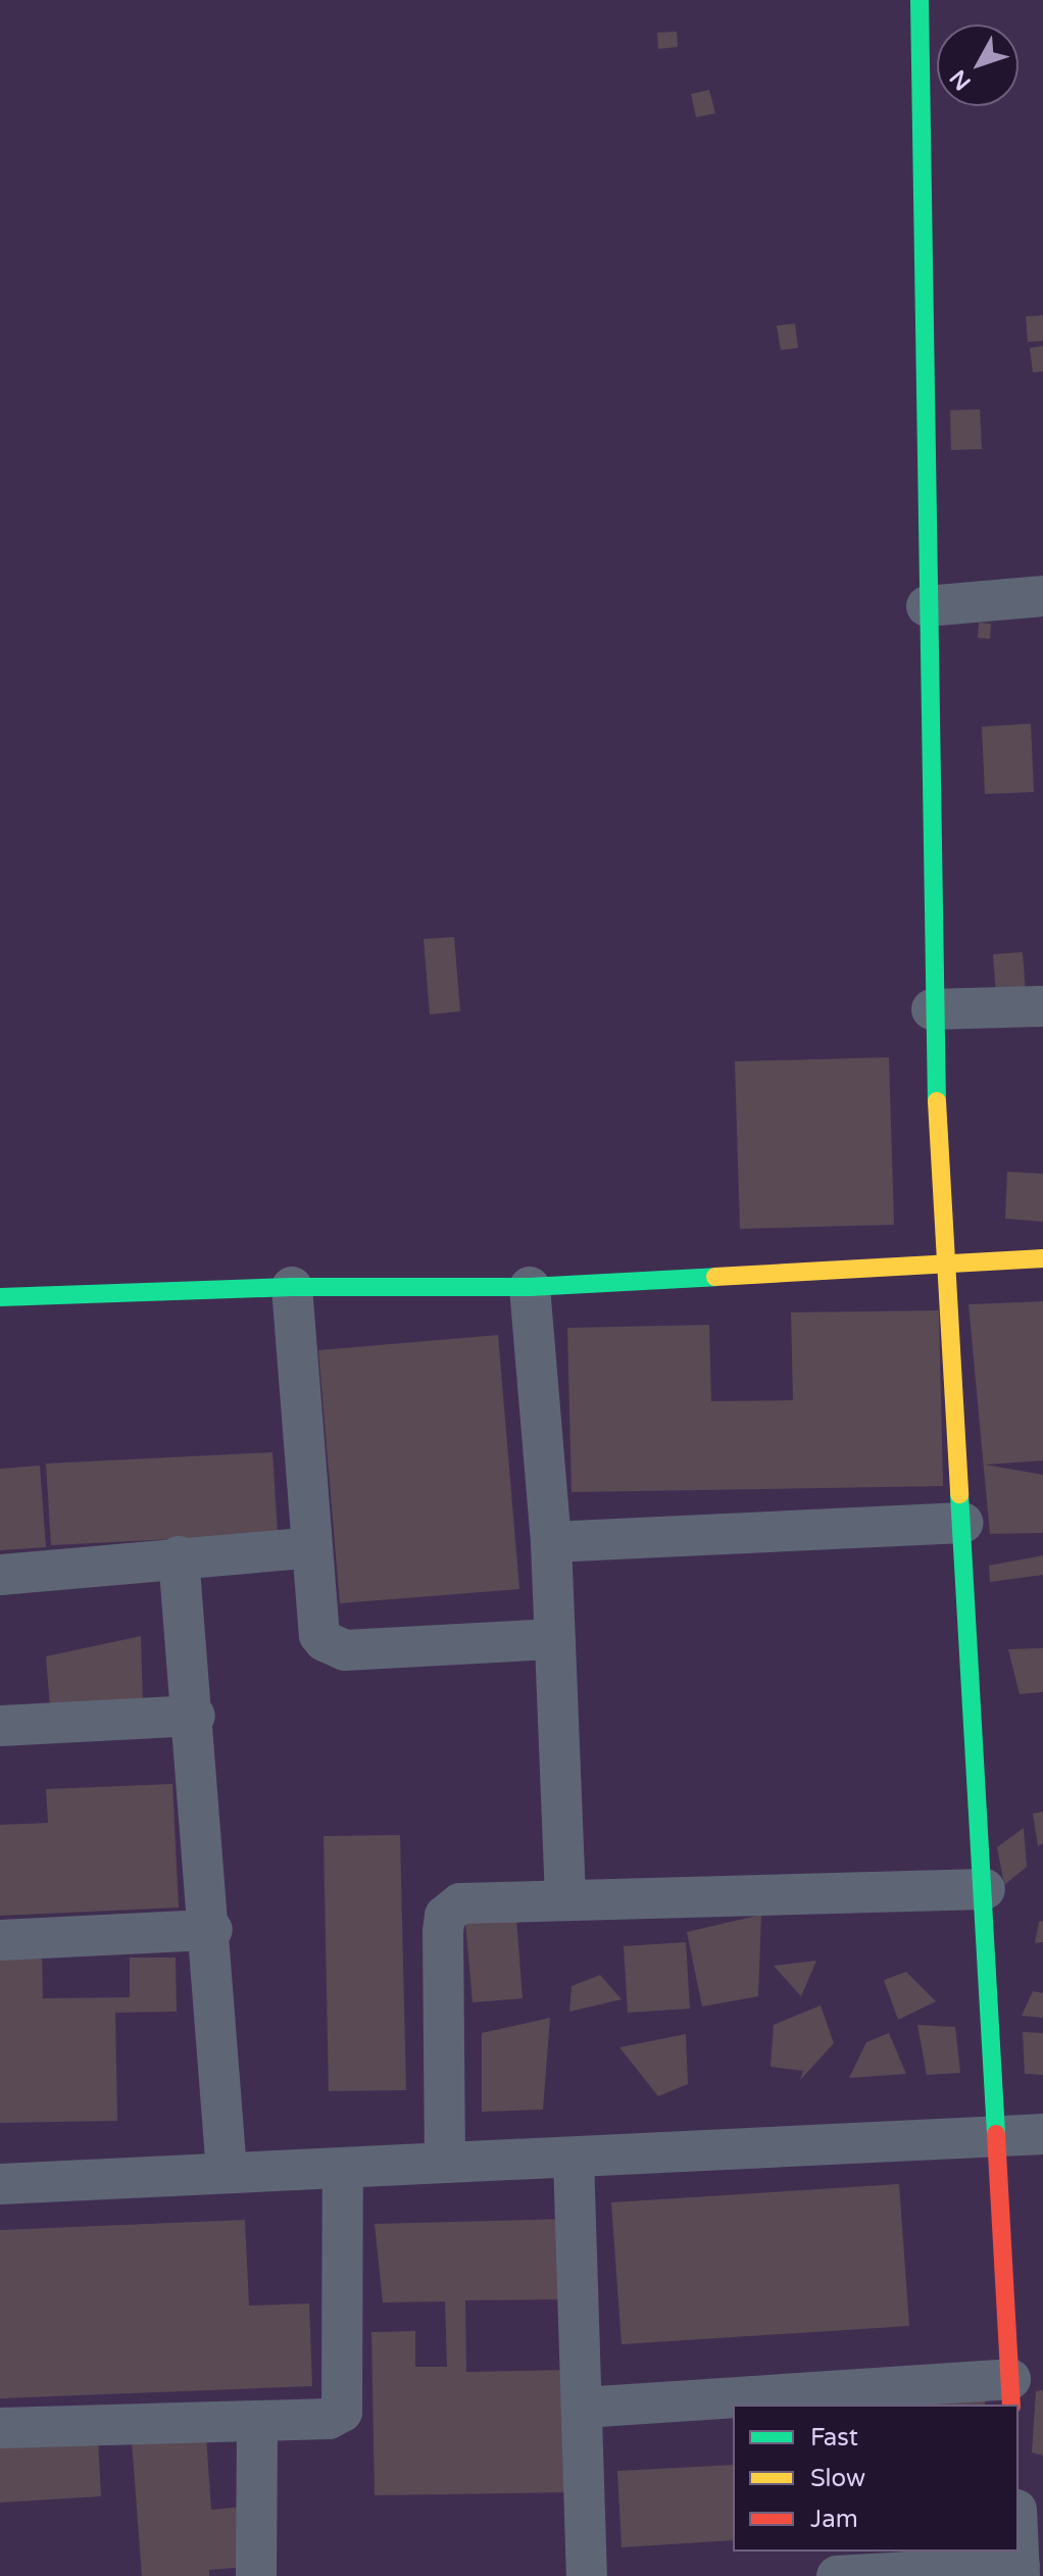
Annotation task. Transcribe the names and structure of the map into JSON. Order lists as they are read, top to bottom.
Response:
{
  "legend": ["Fast", "Slow", "Jam"],
  "north": "bottom left"
}
